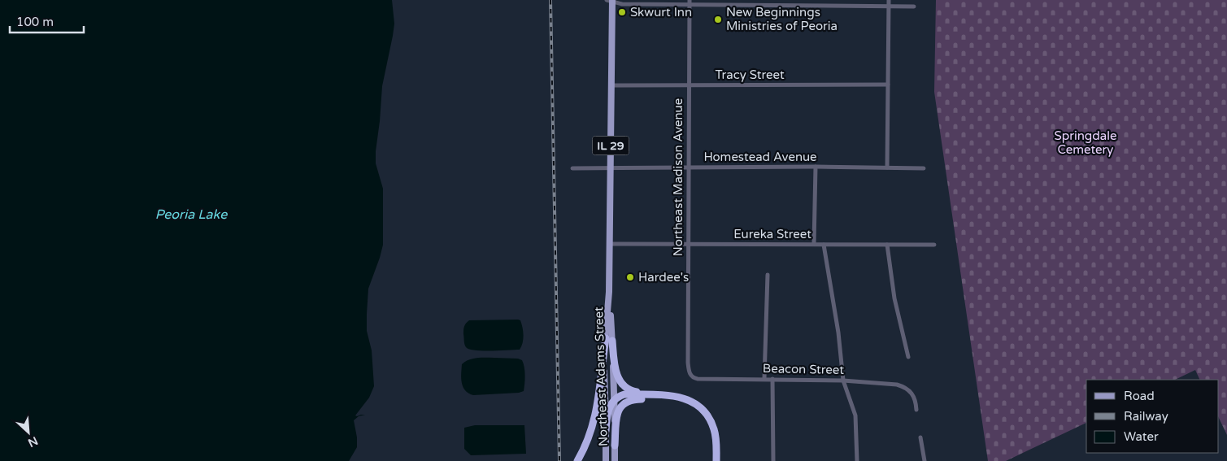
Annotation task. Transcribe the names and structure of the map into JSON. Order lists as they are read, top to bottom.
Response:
{
  "streets": {
    "main road": ["IL 29", "Northeast Adams Street"],
    "street": [
      "Tracy Street",
      "Homestead Avenue",
      "Northeast Madison Avenue",
      "Eureka Street",
      "Beacon Street"
    ]
  },
  "crossings": [
    ["Tracy Street", "Northeast Madison Avenue"],
    ["Tracy Street", "Northeast Adams Street"],
    ["Homestead Avenue", "Northeast Madison Avenue"],
    ["Homestead Avenue", "Northeast Adams Street"],
    ["Northeast Madison Avenue", "Eureka Street"],
    ["Northeast Madison Avenue", "Beacon Street"],
    ["Eureka Street", "Northeast Adams Street"]
  ],
  "water": ["Peoria Lake"],
  "parks": ["Springdale Cemetery"],
  "places": ["Skwurt Inn", "New Beginnings Ministries of Peoria", "Hardee's"],
  "legend": ["Road", "Railway", "Water"],
  "scale_bar": "100 m",
  "north": "bottom right"
}
